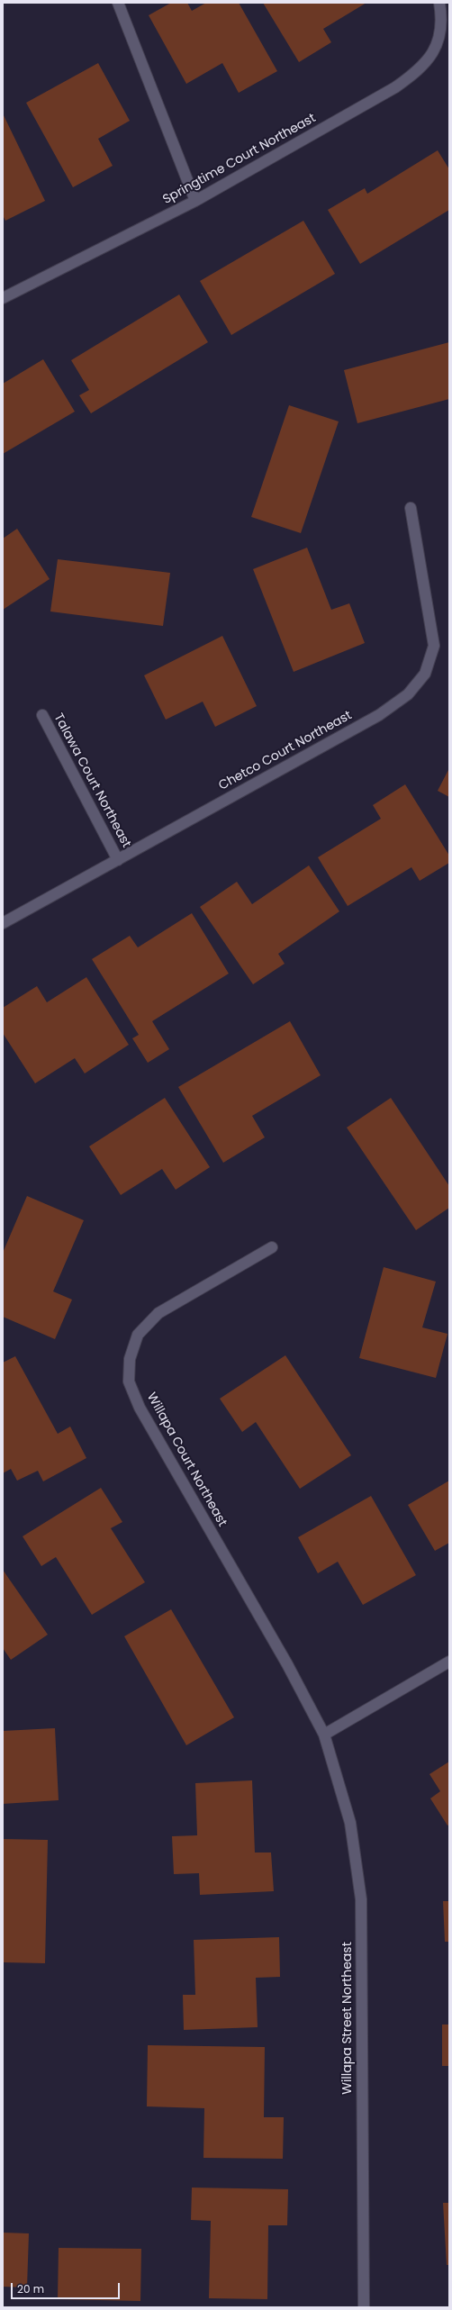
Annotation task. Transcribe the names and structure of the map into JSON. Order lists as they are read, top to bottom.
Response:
{
  "streets": {
    "street": [
      "Springtime Court Northeast",
      "Chetco Court Northeast",
      "Talawa Court Northeast",
      "Willapa Court Northeast",
      "Willapa Street Northeast"
    ]
  },
  "crossings": [
    ["Chetco Court Northeast", "Talawa Court Northeast"],
    ["Willapa Court Northeast", "Willapa Street Northeast"]
  ],
  "scale_bar": "20 m"
}
